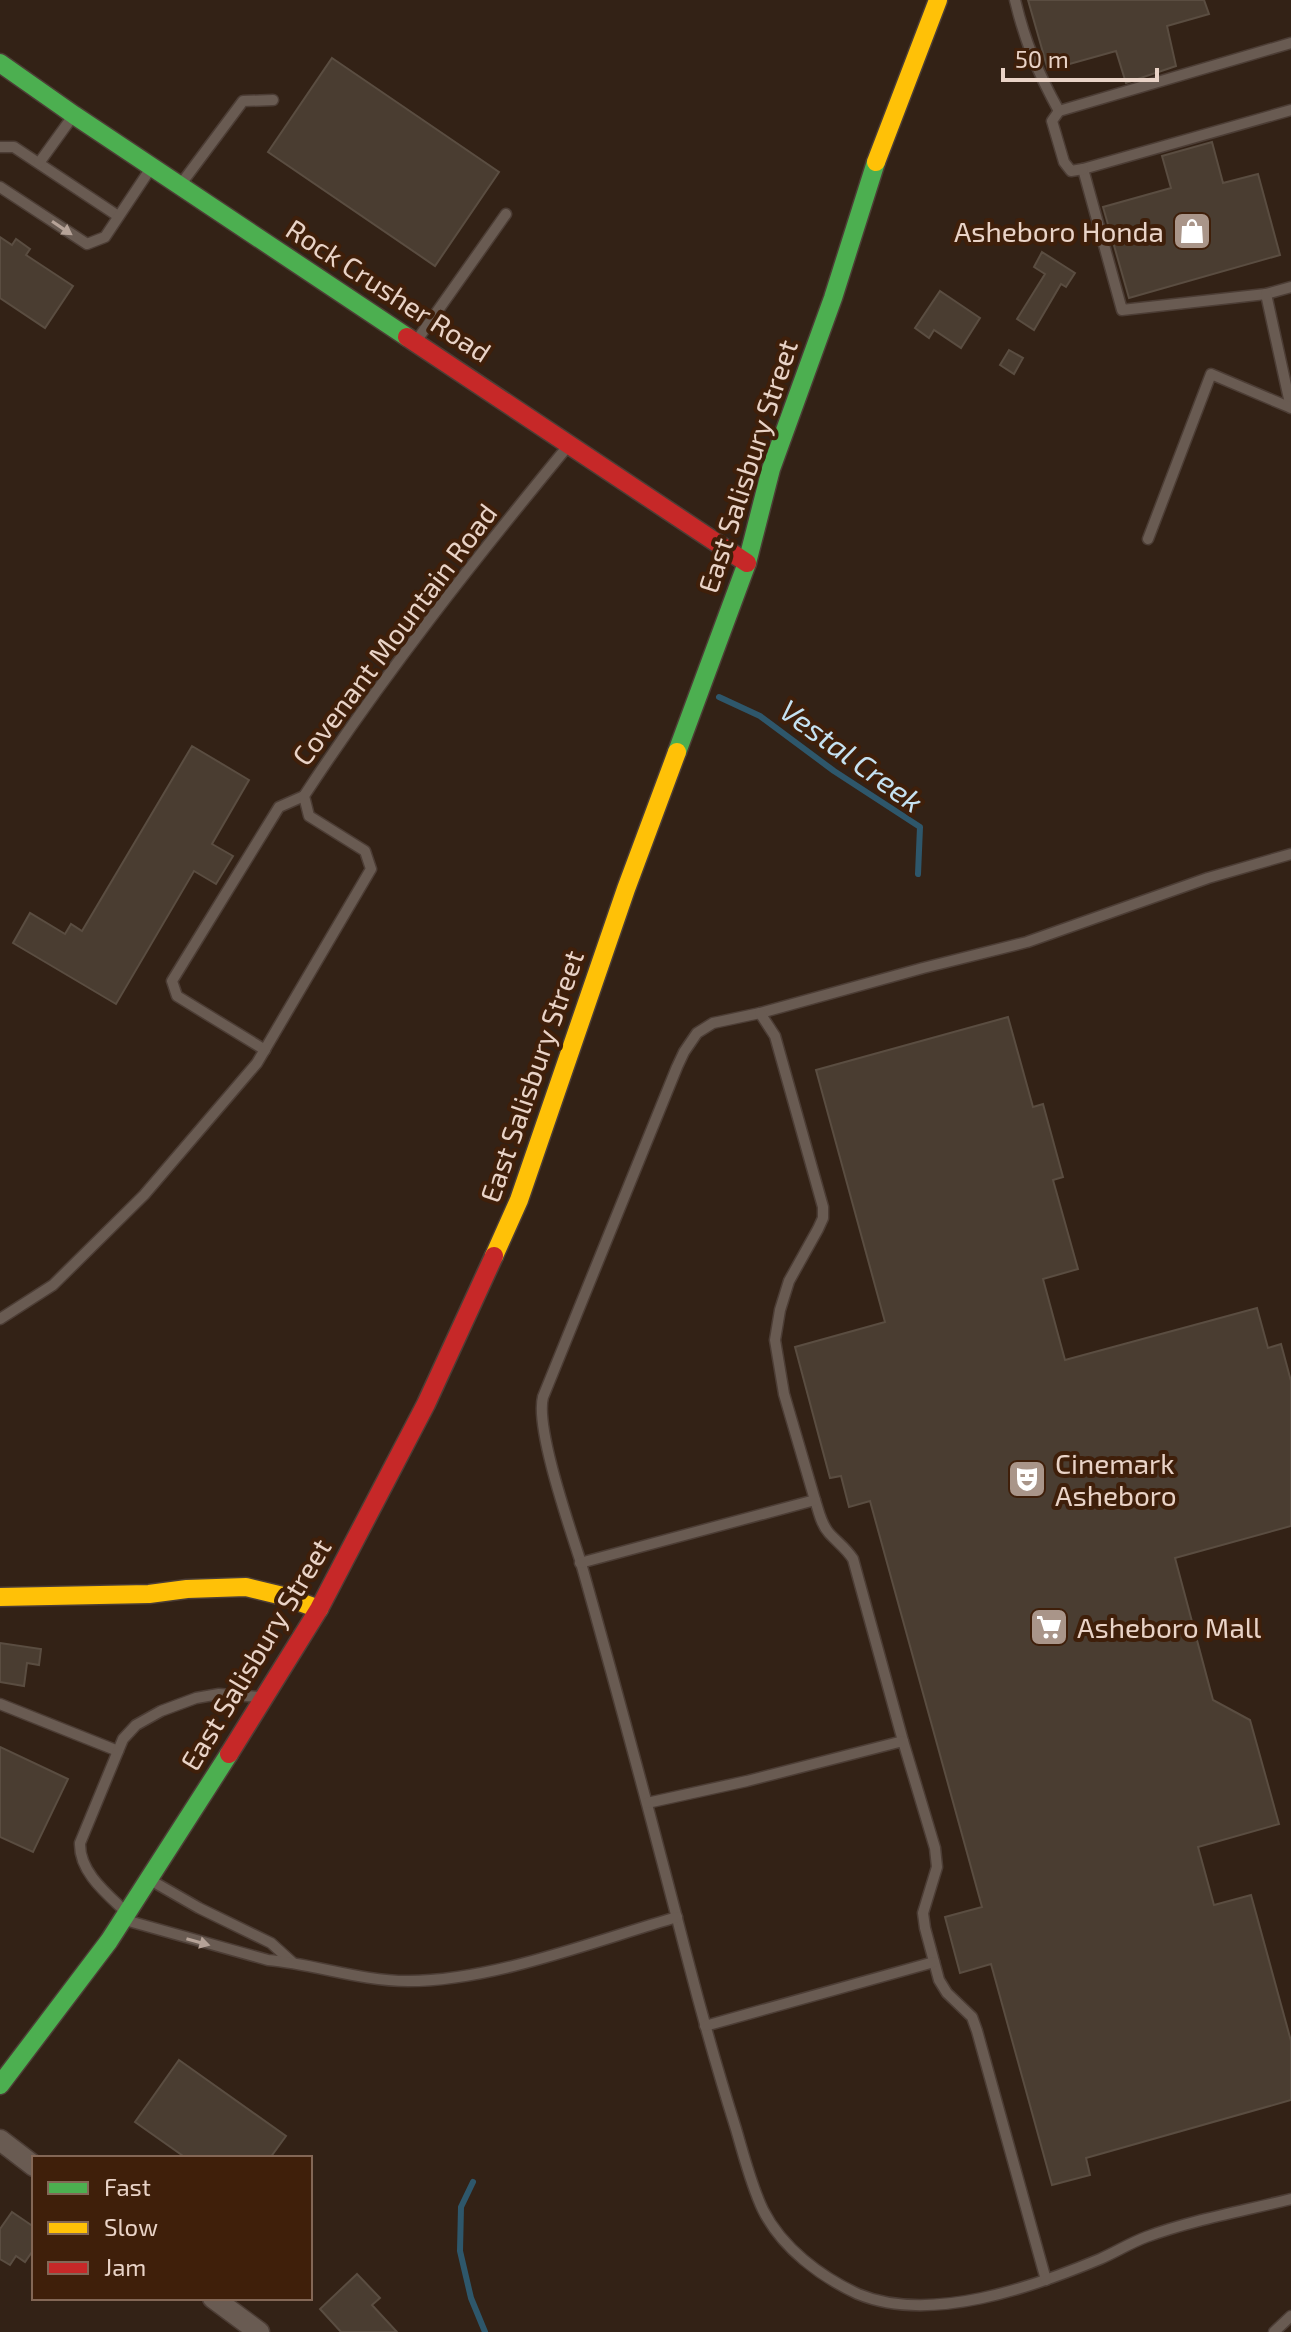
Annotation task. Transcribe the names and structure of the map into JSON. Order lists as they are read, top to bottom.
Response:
{
  "streets": {
    "main road": ["Rock Crusher Road", "East Salisbury Street"],
    "lane": ["Covenant Mountain Road"]
  },
  "crossings": [
    ["Rock Crusher Road", "East Salisbury Street"],
    ["Rock Crusher Road", "Covenant Mountain Road"]
  ],
  "water": ["Vestal Creek"],
  "places": {
    "shop": ["Asheboro Honda"],
    "theatre": ["Cinemark Asheboro"],
    "supermarket": ["Asheboro Mall"]
  },
  "legend": ["Fast", "Slow", "Jam"],
  "scale_bar": "50 m"
}
